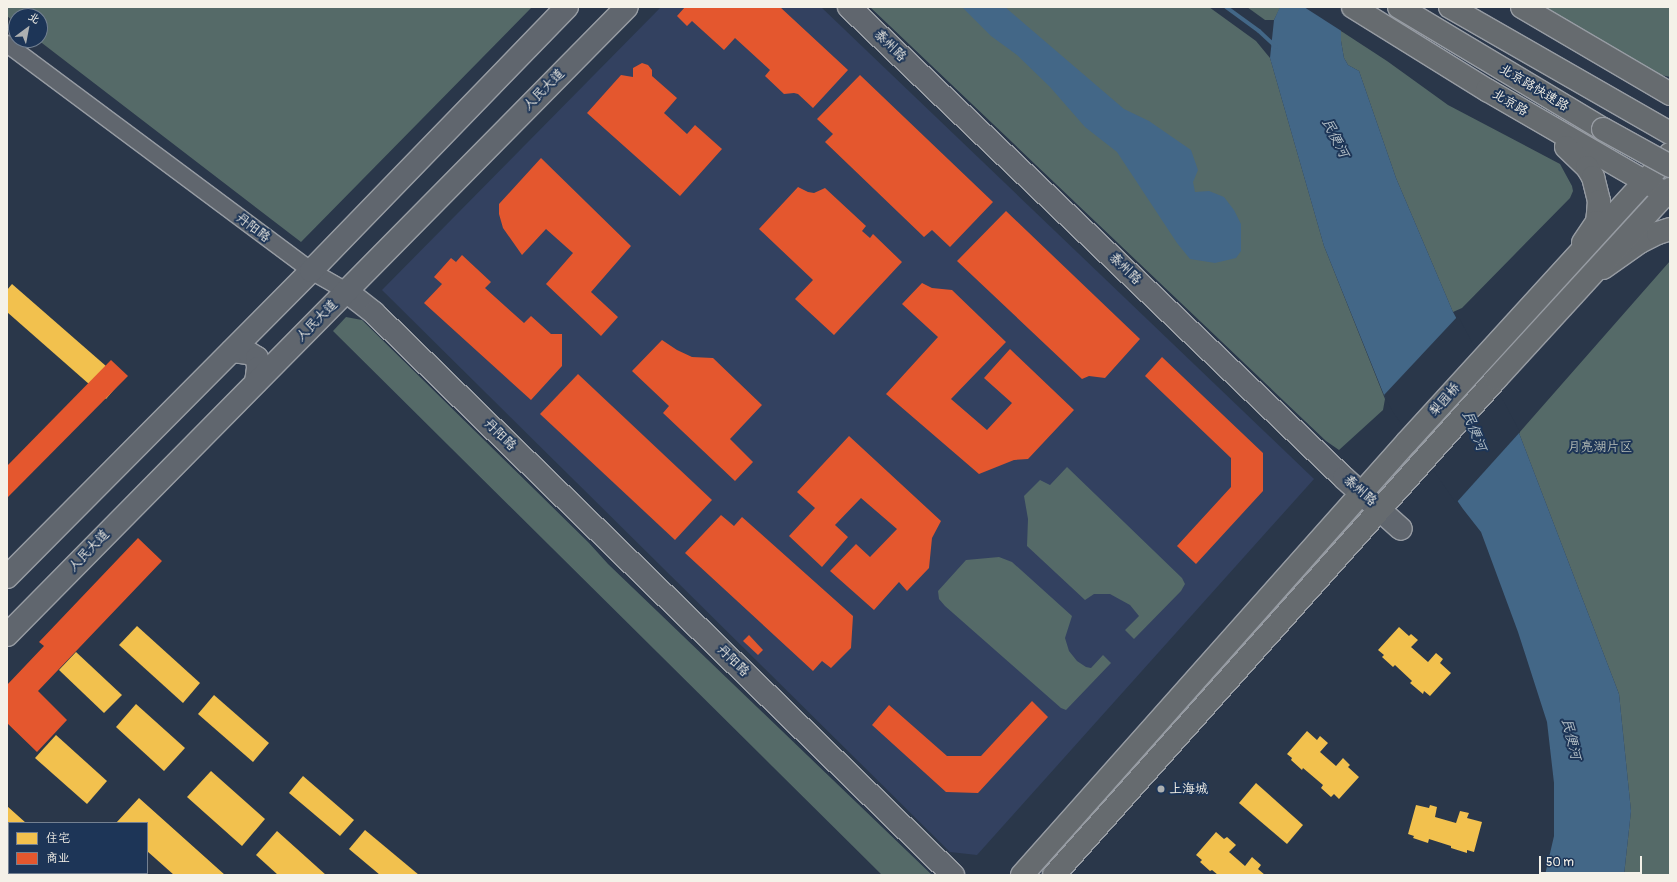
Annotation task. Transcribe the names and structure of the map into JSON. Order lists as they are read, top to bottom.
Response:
{
  "streets": {
    "main road": [
      "泰州路",
      "北京路快速路",
      "人民大道",
      "北京路",
      "丹阳路",
      "梨园桥"
    ]
  },
  "crossings": [
    ["泰州路", "梨园桥"],
    ["人民大道", "丹阳路"]
  ],
  "water": ["民便河"],
  "parks": ["月亮湖片区"],
  "places": ["上海城"],
  "legend": ["住宅", "商业"],
  "scale_bar": "50 m",
  "north": "top right"
}
